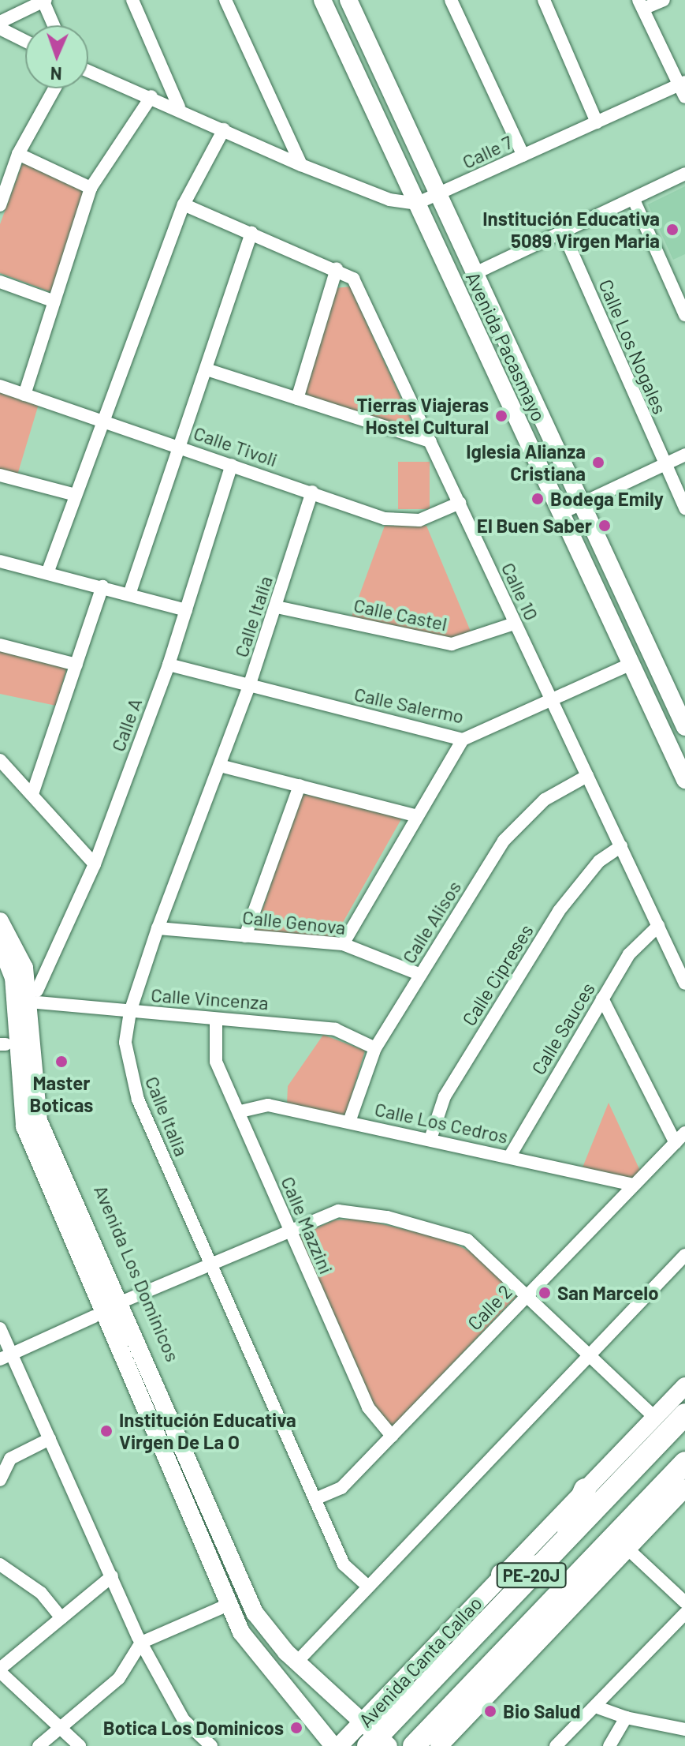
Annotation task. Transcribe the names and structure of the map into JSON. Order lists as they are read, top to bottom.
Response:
{
  "streets": {
    "highway": ["PE-20J", "Avenida Canta Callao"],
    "main road": ["Avenida Pacasmayo", "Avenida Los Dominicos"],
    "street": [
      "Calle 7",
      "Calle Los Nogales",
      "Calle Tivoli",
      "Calle 10",
      "Calle Castel",
      "Calle Italia",
      "Calle Salermo",
      "Calle A",
      "Calle Genova",
      "Calle Alisos",
      "Calle Cipreses",
      "Calle Vincenza",
      "Calle Sauces",
      "Calle Los Cedros",
      "Calle Mazzini",
      "Calle 2"
    ]
  },
  "crossings": [
    ["Calle 7", "Avenida Pacasmayo"],
    ["Avenida Pacasmayo", "Calle Salermo"],
    ["Calle Tivoli", "Calle 10"],
    ["Calle Tivoli", "Calle Italia"],
    ["Calle Tivoli", "Calle A"],
    ["Calle 10", "Calle Castel"],
    ["Calle 10", "Calle Salermo"],
    ["Calle 10", "Calle Alisos"],
    ["Calle 10", "Calle Cipreses"],
    ["Calle 10", "Calle Sauces"],
    ["Calle Castel", "Calle Italia"],
    ["Calle Italia", "Calle Salermo"],
    ["Calle Italia", "Calle Genova"],
    ["Calle Italia", "Calle Vincenza"],
    ["Calle Italia", "Calle 2"],
    ["Calle Salermo", "Calle A"],
    ["Calle A", "Calle Vincenza"],
    ["Calle A", "Avenida Los Dominicos"],
    ["Calle Genova", "Calle Alisos"],
    ["Calle Alisos", "Calle Vincenza"],
    ["Calle Alisos", "Calle Los Cedros"],
    ["Calle Cipreses", "Calle Los Cedros"],
    ["Calle Vincenza", "Calle Mazzini"],
    ["Calle Vincenza", "Avenida Los Dominicos"],
    ["Calle Sauces", "Calle Los Cedros"],
    ["Calle Los Cedros", "Calle Mazzini"],
    ["Calle Los Cedros", "Calle 2"],
    ["Calle Mazzini", "Calle 2"],
    ["Avenida Los Dominicos", "Avenida Canta Callao"]
  ],
  "places": [
    "Institución Educativa 5089 Virgen Maria",
    "Tierras Viajeras Hostel Cultural",
    "Iglesia Alianza Cristiana",
    "Bodega Emily",
    "El Buen Saber",
    "Master Boticas",
    "San Marcelo",
    "Institución Educativa Virgen De La O",
    "Bio Salud",
    "Botica Los Dominicos"
  ],
  "north": "bottom"
}
